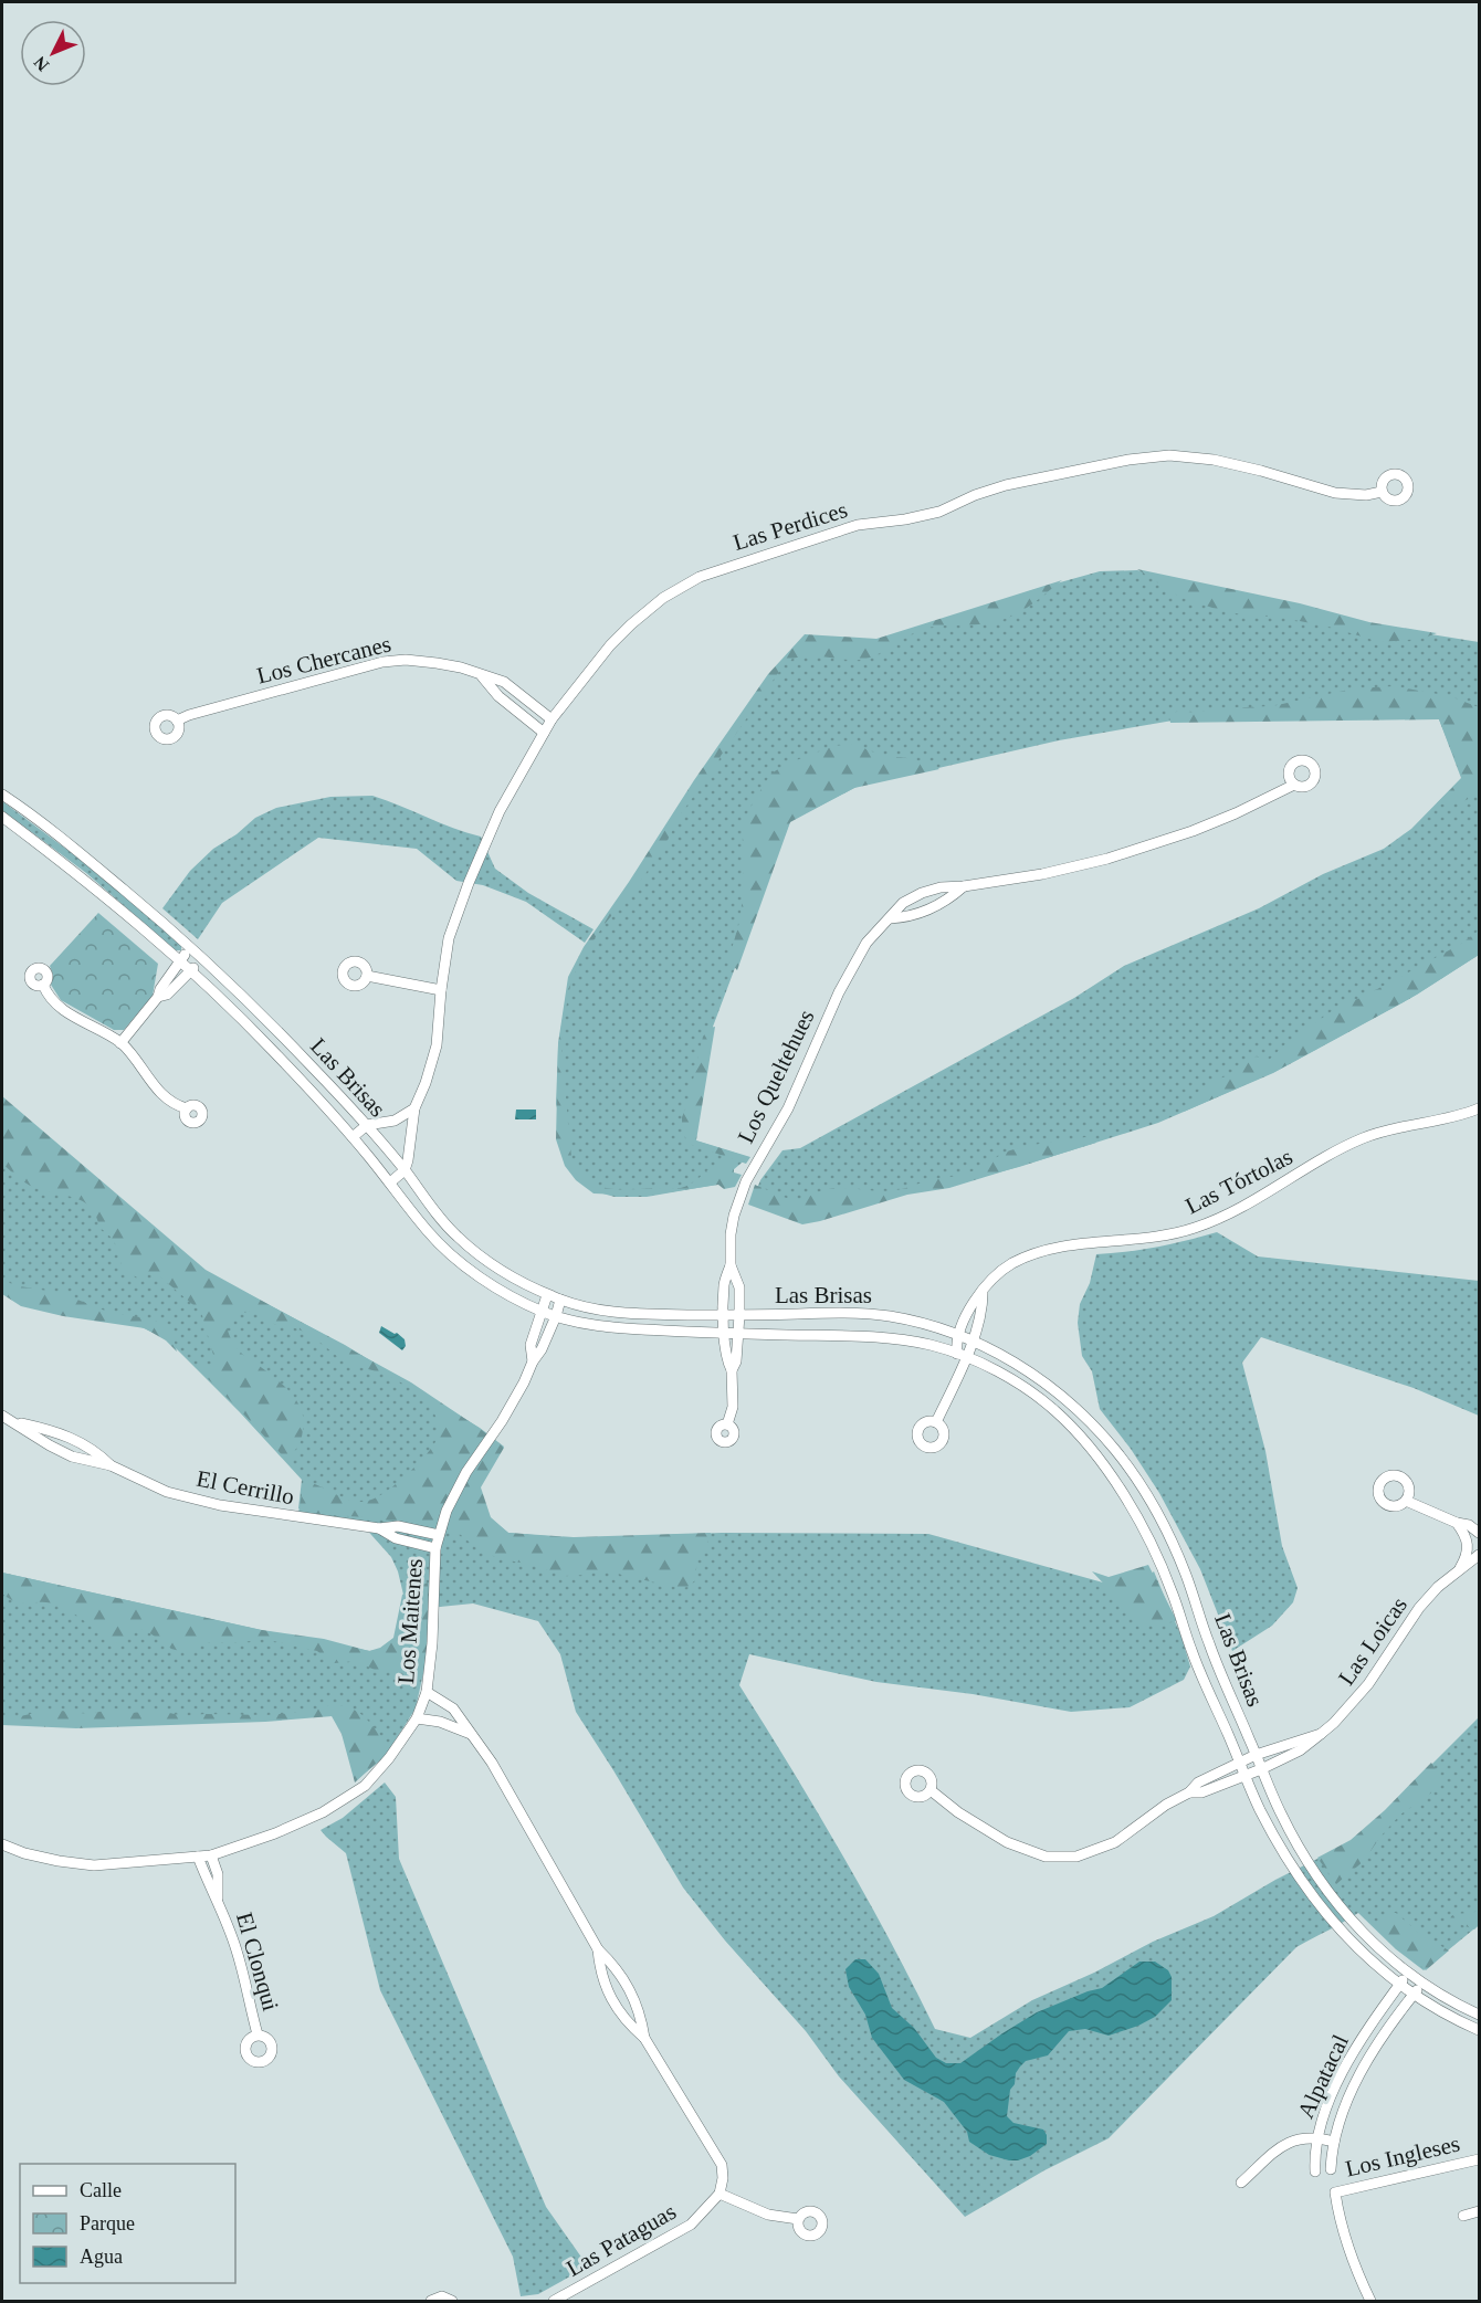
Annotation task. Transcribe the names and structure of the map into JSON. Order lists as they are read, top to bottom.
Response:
{
  "streets": {
    "street": [
      "Las Perdices",
      "Los Chercanes",
      "Los Queltehues",
      "Las Brisas",
      "Las Tórtolas",
      "El Cerrillo",
      "Los Maitenes",
      "Las Loicas",
      "El Clonqui",
      "Alpatacal",
      "Los Ingleses",
      "Las Pataguas"
    ]
  },
  "crossings": [
    ["Las Perdices", "Los Chercanes"],
    ["Las Perdices", "Las Brisas"],
    ["Los Queltehues", "Las Brisas"],
    ["Las Brisas", "Las Tórtolas"],
    ["Las Brisas", "Los Maitenes"],
    ["Las Brisas", "Las Loicas"],
    ["Las Brisas", "Alpatacal"],
    ["El Cerrillo", "Los Maitenes"],
    ["Los Maitenes", "El Clonqui"]
  ],
  "legend": ["Calle", "Parque", "Agua"],
  "north": "bottom left"
}
